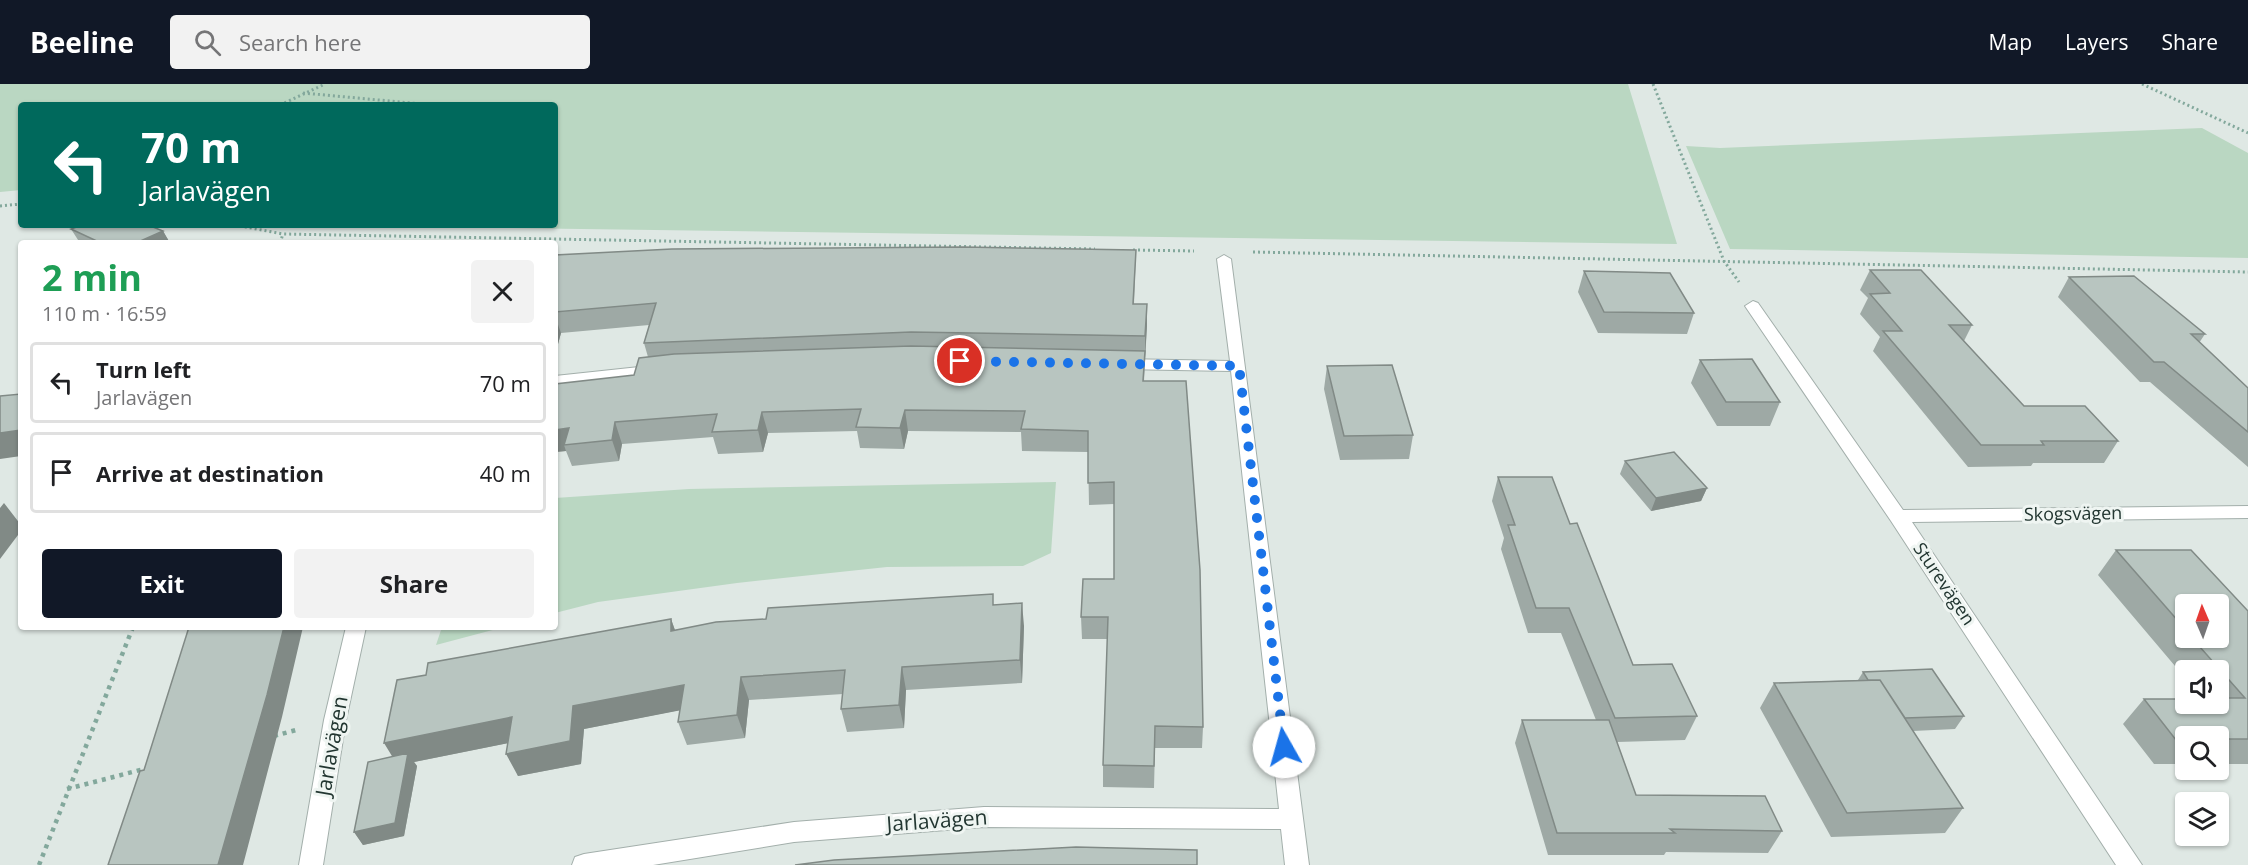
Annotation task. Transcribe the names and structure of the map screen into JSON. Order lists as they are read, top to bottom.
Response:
{
  "streets": {
    "street": ["Skogsvägen", "Sturevägen", "Jarlavägen"]
  },
  "crossings": [
    ["Skogsvägen", "Sturevägen"]
  ],
  "north": "top",
  "page": {
    "header": "Beeline",
    "search": "Search here",
    "nav": ["Map", "Layers", "Share"],
    "turn": ["70 m", "Jarlavägen"],
    "heading": ["2 min", "110 m · 16:59"],
    "list": [
      {
        "name": "Turn left",
        "note": "Jarlavägen",
        "value": "70 m"
      },
      {
        "name": "Arrive at destination",
        "value": "40 m"
      }
    ],
    "buttons": ["Exit", "Share"]
  }
}
